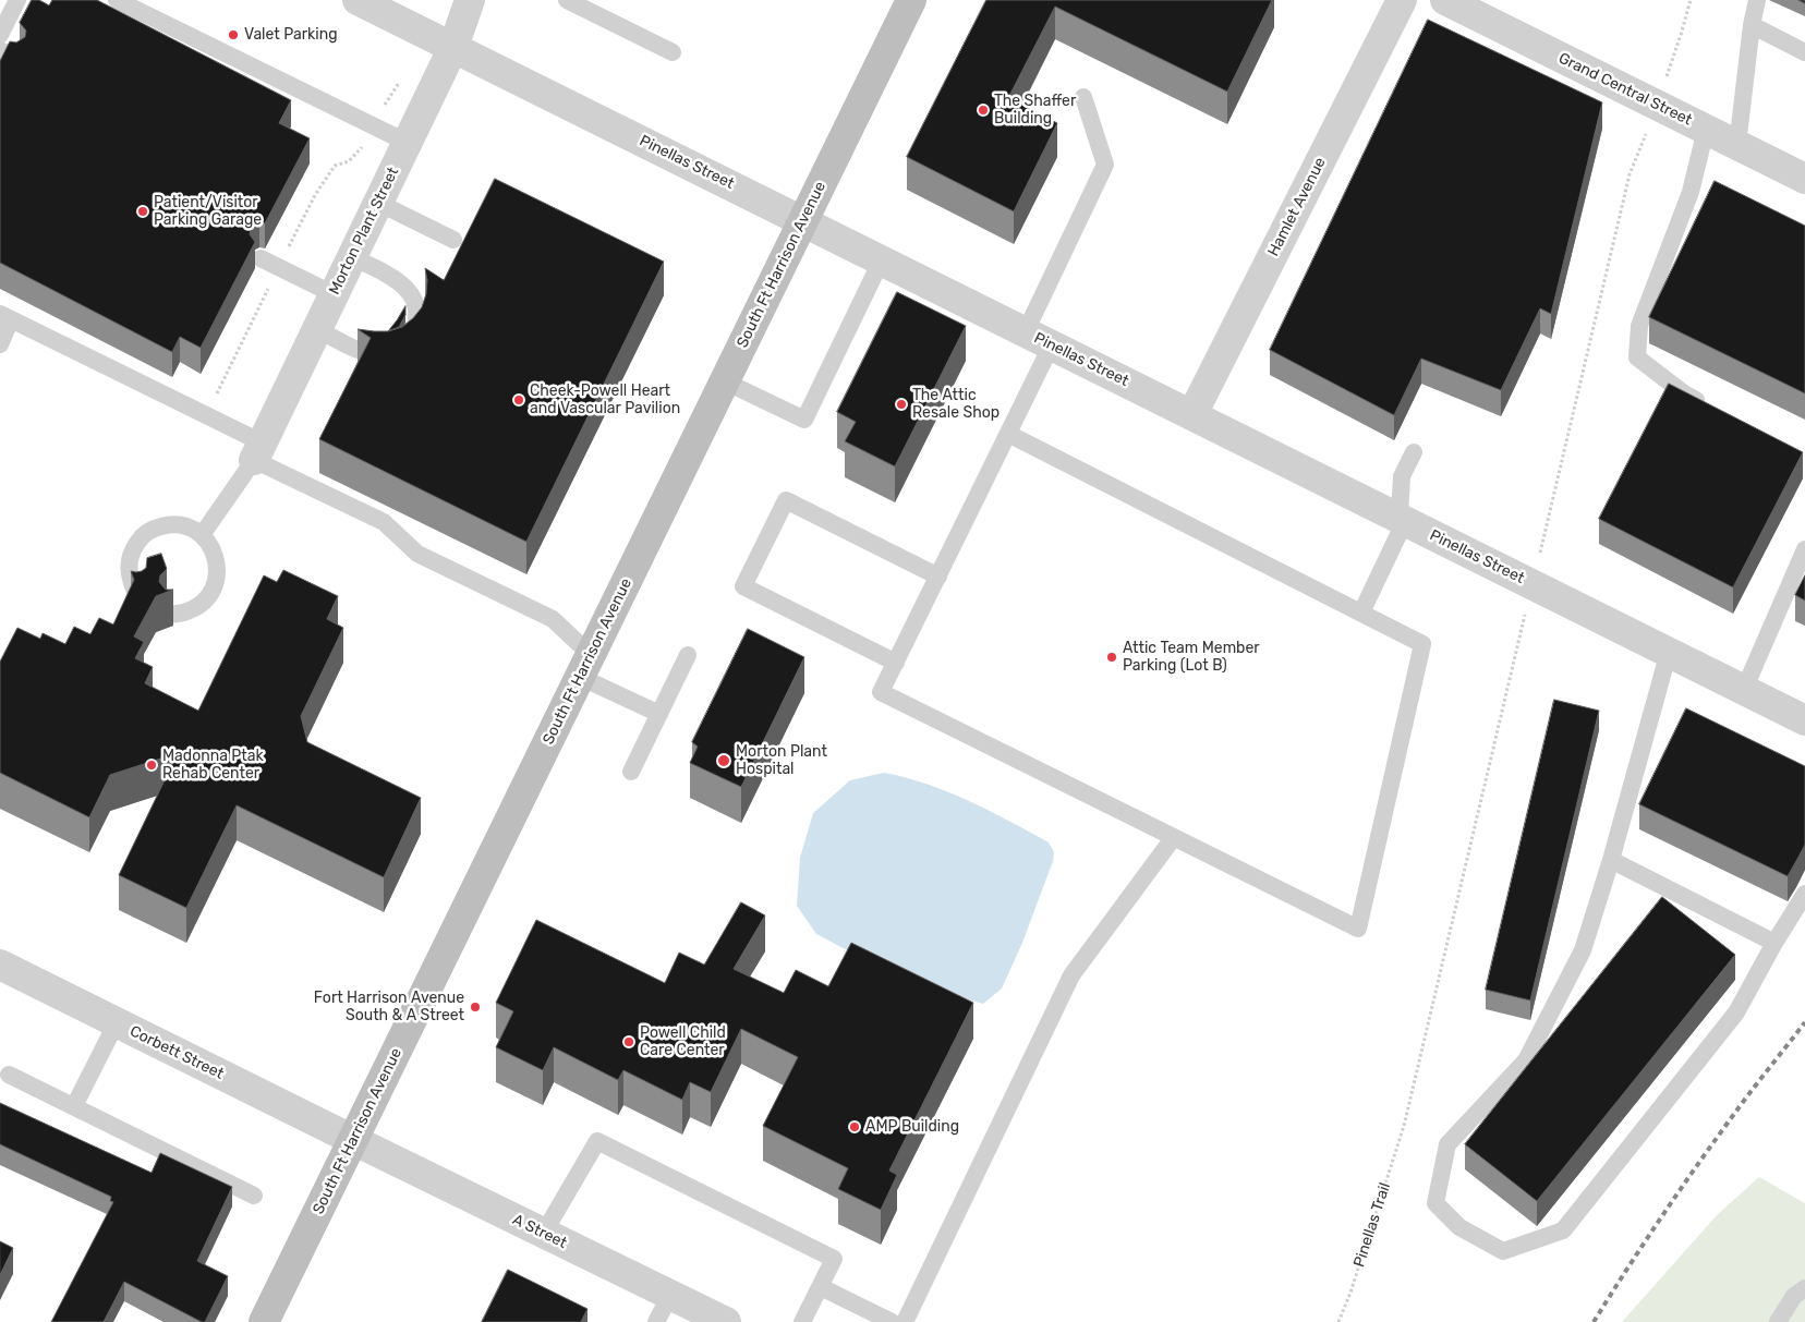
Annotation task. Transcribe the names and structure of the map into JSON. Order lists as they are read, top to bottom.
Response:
{
  "streets": {
    "street": [
      "Grand Central Street",
      "Pinellas Street",
      "Hamlet Avenue",
      "Morton Plant Street",
      "South Ft Harrison Avenue",
      "Corbett Street",
      "A Street"
    ],
    "path": ["Pinellas Trail"]
  },
  "crossings": [
    ["Pinellas Street", "Hamlet Avenue"],
    ["Pinellas Street", "Morton Plant Street"],
    ["Pinellas Street", "South Ft Harrison Avenue"],
    ["South Ft Harrison Avenue", "Corbett Street"],
    ["South Ft Harrison Avenue", "A Street"],
    ["Corbett Street", "A Street"]
  ],
  "places": [
    "Valet Parking",
    "The Shaffer Building",
    "Patient/Visitor Parking Garage",
    "Cheek-Powell Heart and Vascular Pavilion",
    "The Attic Resale Shop",
    "Attic Team Member Parking (Lot B)",
    "Morton Plant Hospital",
    "Madonna Ptak Rehab Center",
    "Fort Harrison Avenue South & A Street",
    "Powell Child Care Center",
    "AMP Building"
  ]
}
